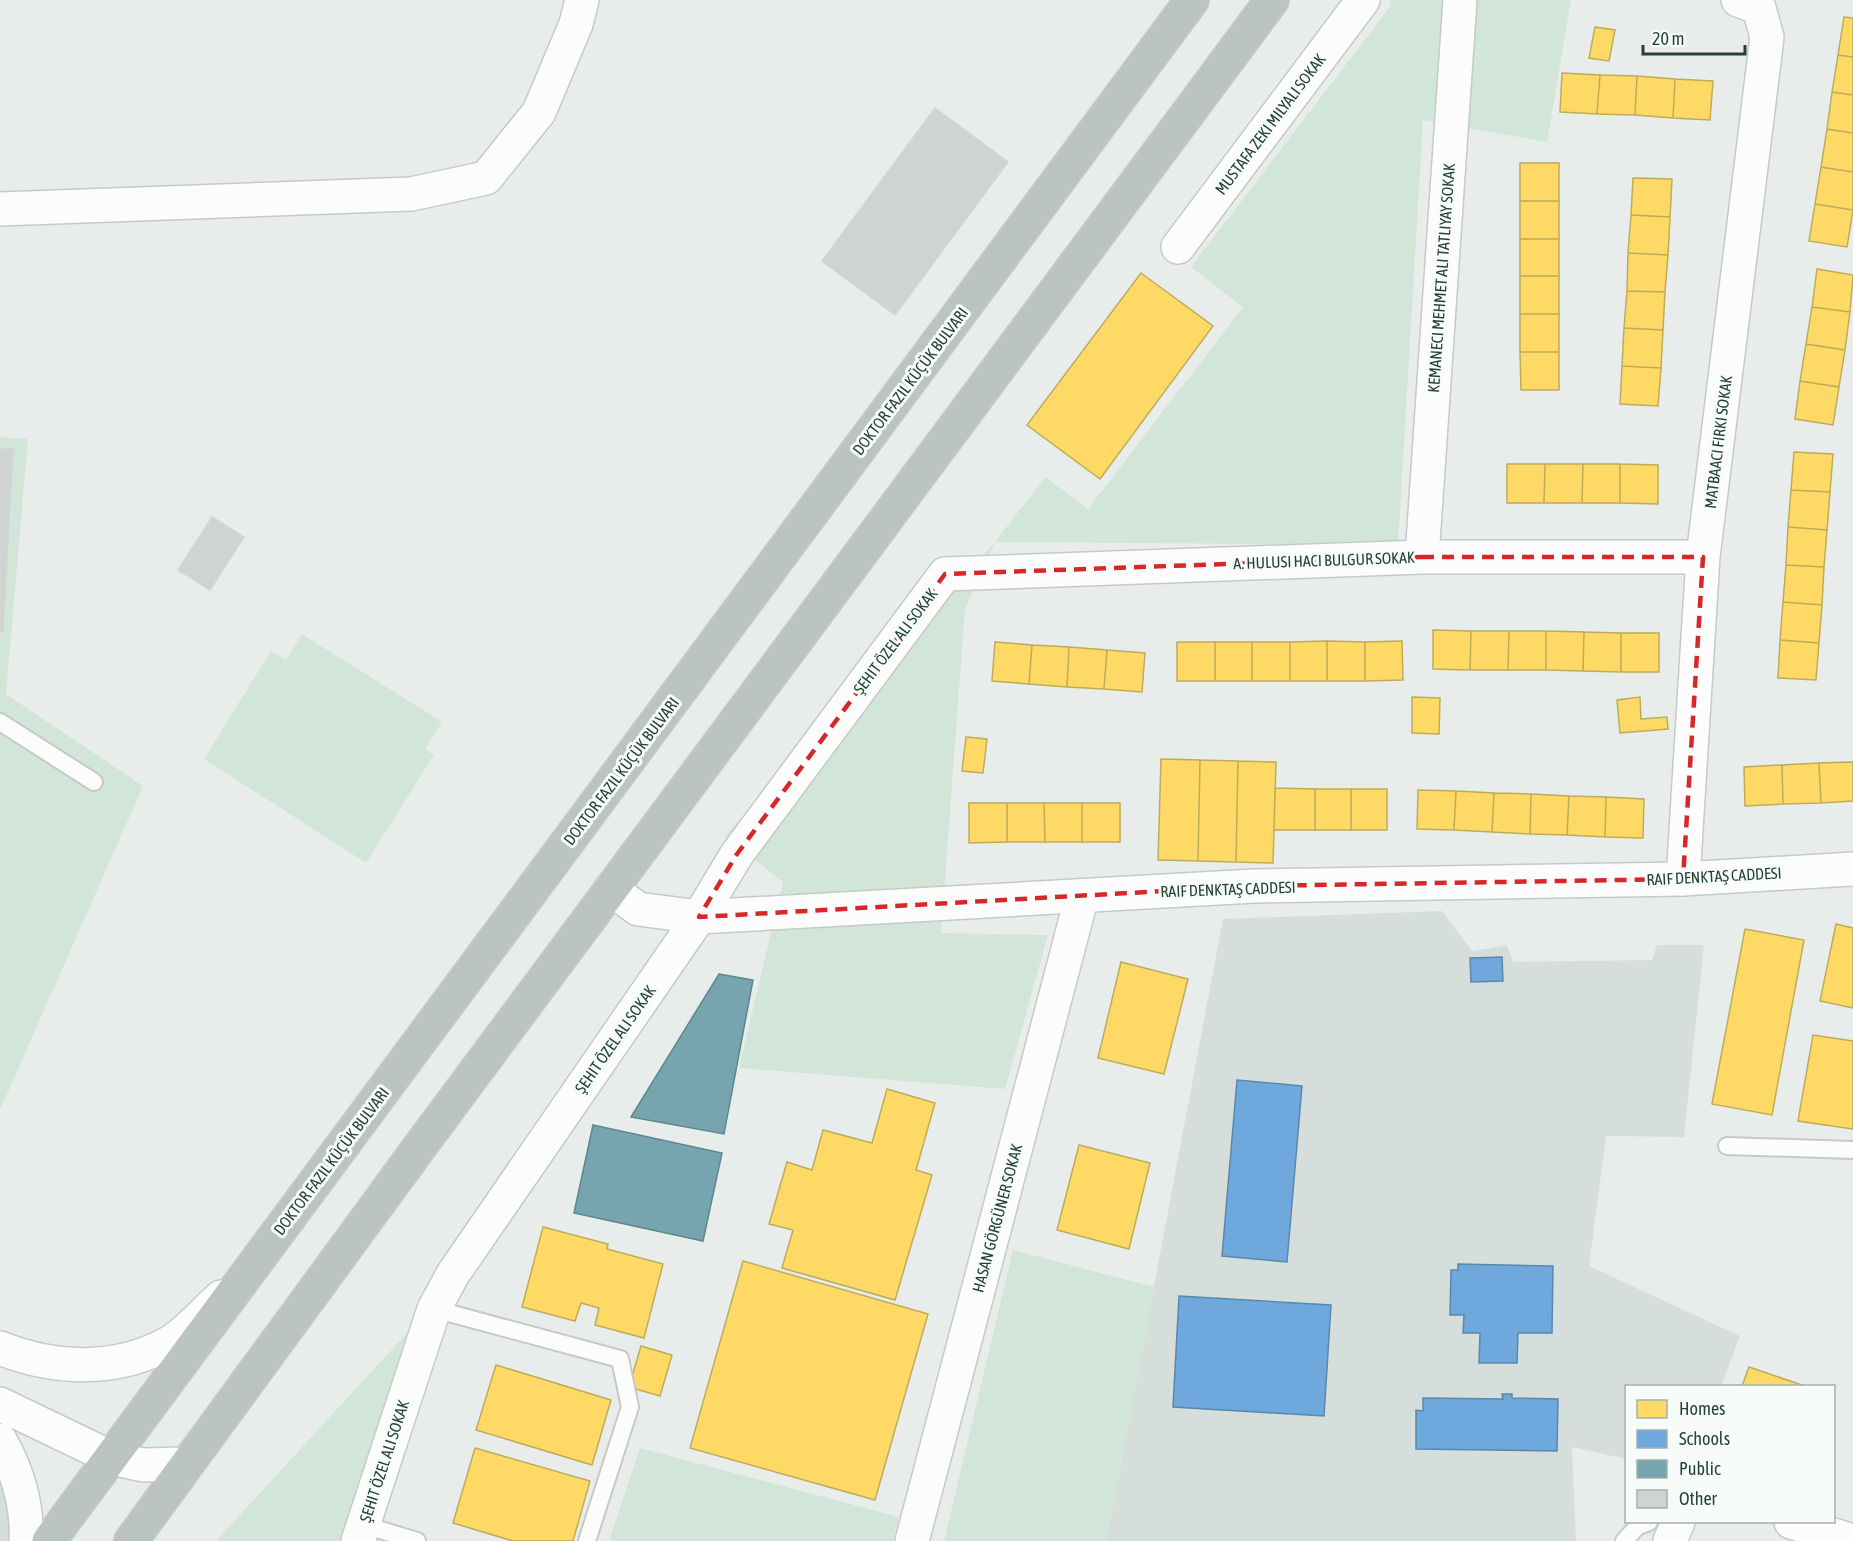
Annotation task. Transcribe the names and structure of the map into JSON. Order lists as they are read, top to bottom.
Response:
{
  "streets": {
    "street": ["ŞEHIT ÖZEL ALI SOKAK", "RAIF DENKTAŞ CADDESI", "HASAN GÖRGÜNER SOKAK"]
  },
  "crossings": [
    ["ŞEHIT ÖZEL ALI SOKAK", "RAIF DENKTAŞ CADDESI"],
    ["RAIF DENKTAŞ CADDESI", "HASAN GÖRGÜNER SOKAK"]
  ],
  "legend": [
    "Homes",
    "Schools",
    "Public",
    "Other"
  ],
  "scale_bar": "20 m"
}
